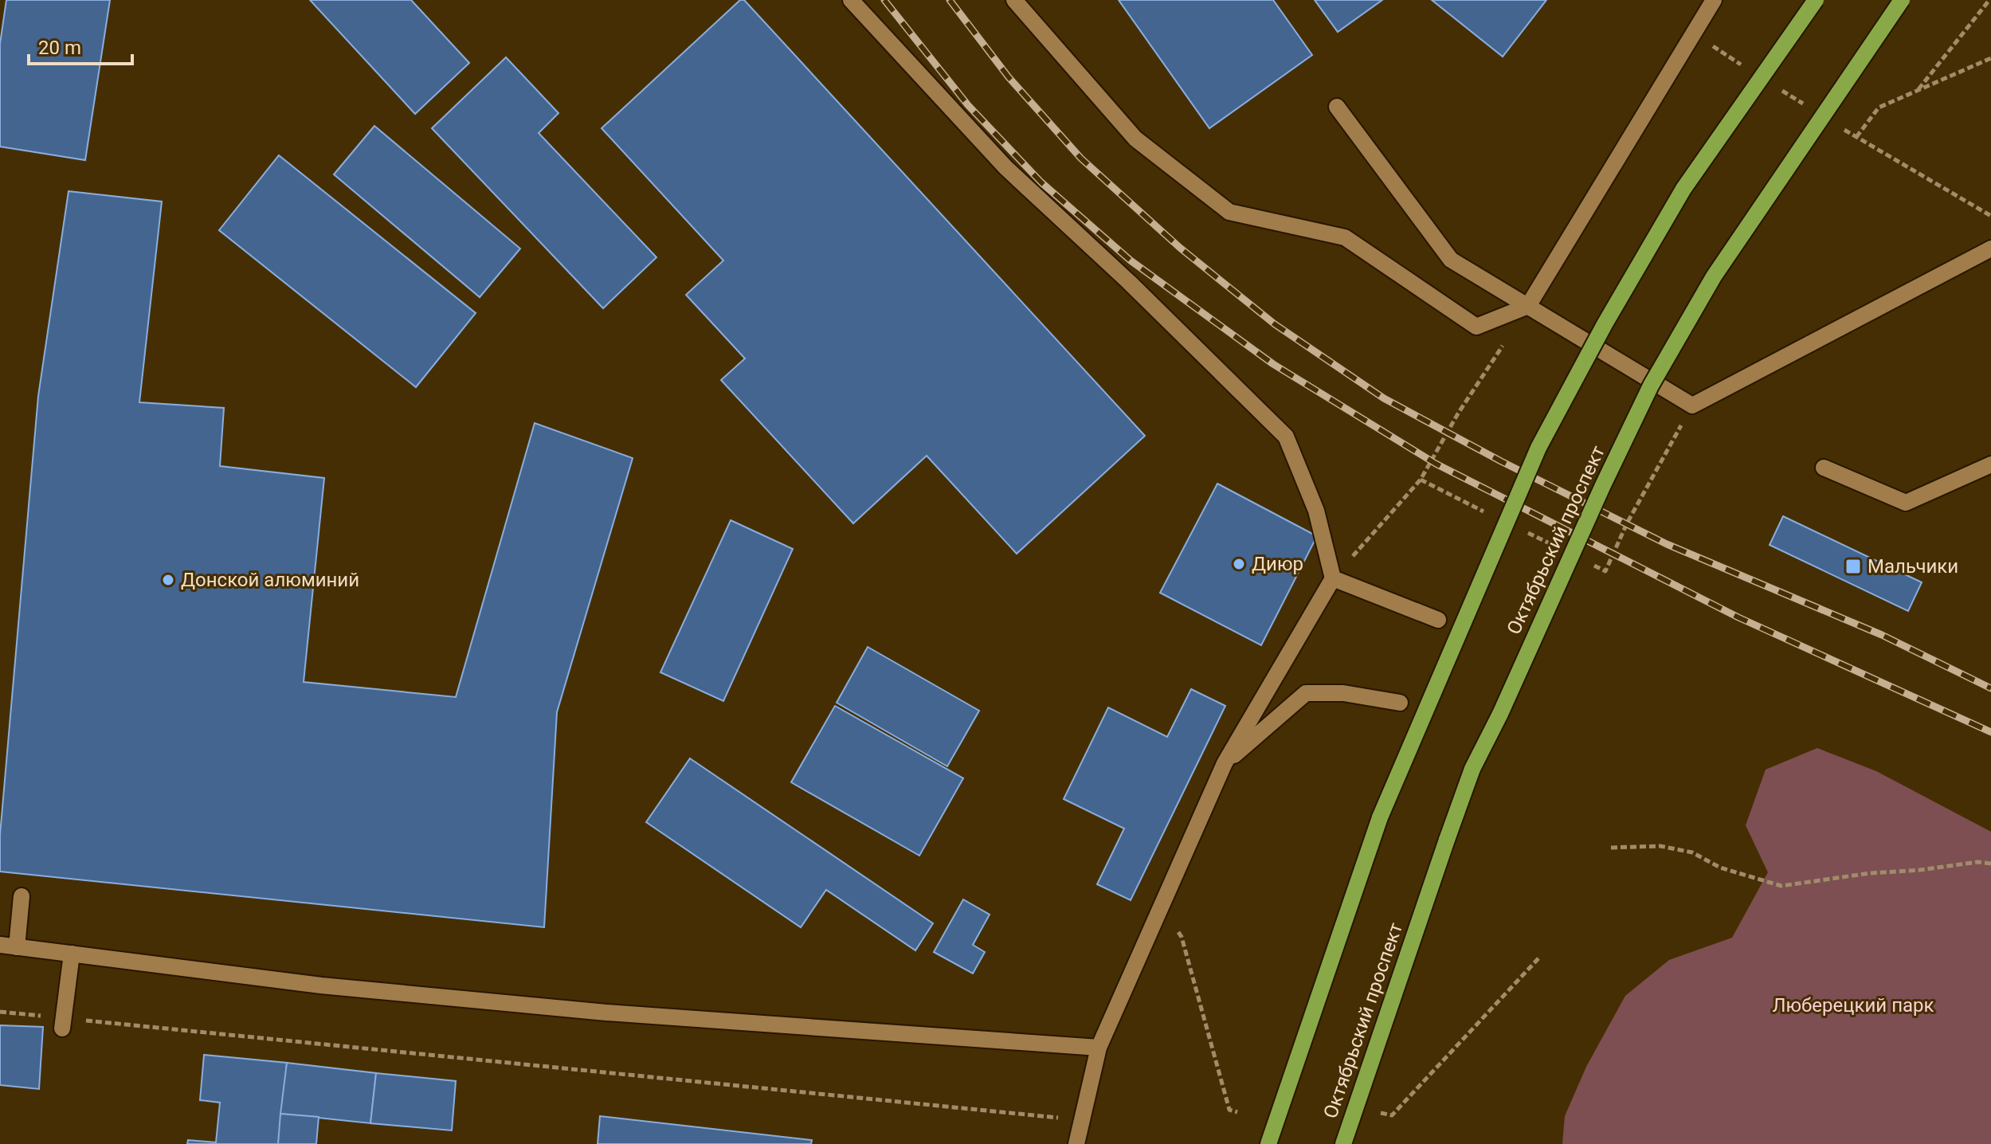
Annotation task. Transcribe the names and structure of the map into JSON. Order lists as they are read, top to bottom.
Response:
{
  "streets": {
    "main road": ["Октябрьский проспект"]
  },
  "parks": ["Люберецкий парк"],
  "places": {
    "other": ["Диюр", "Донской алюминий"],
    "transit": ["Мальчики"]
  },
  "scale_bar": "20 m"
}
